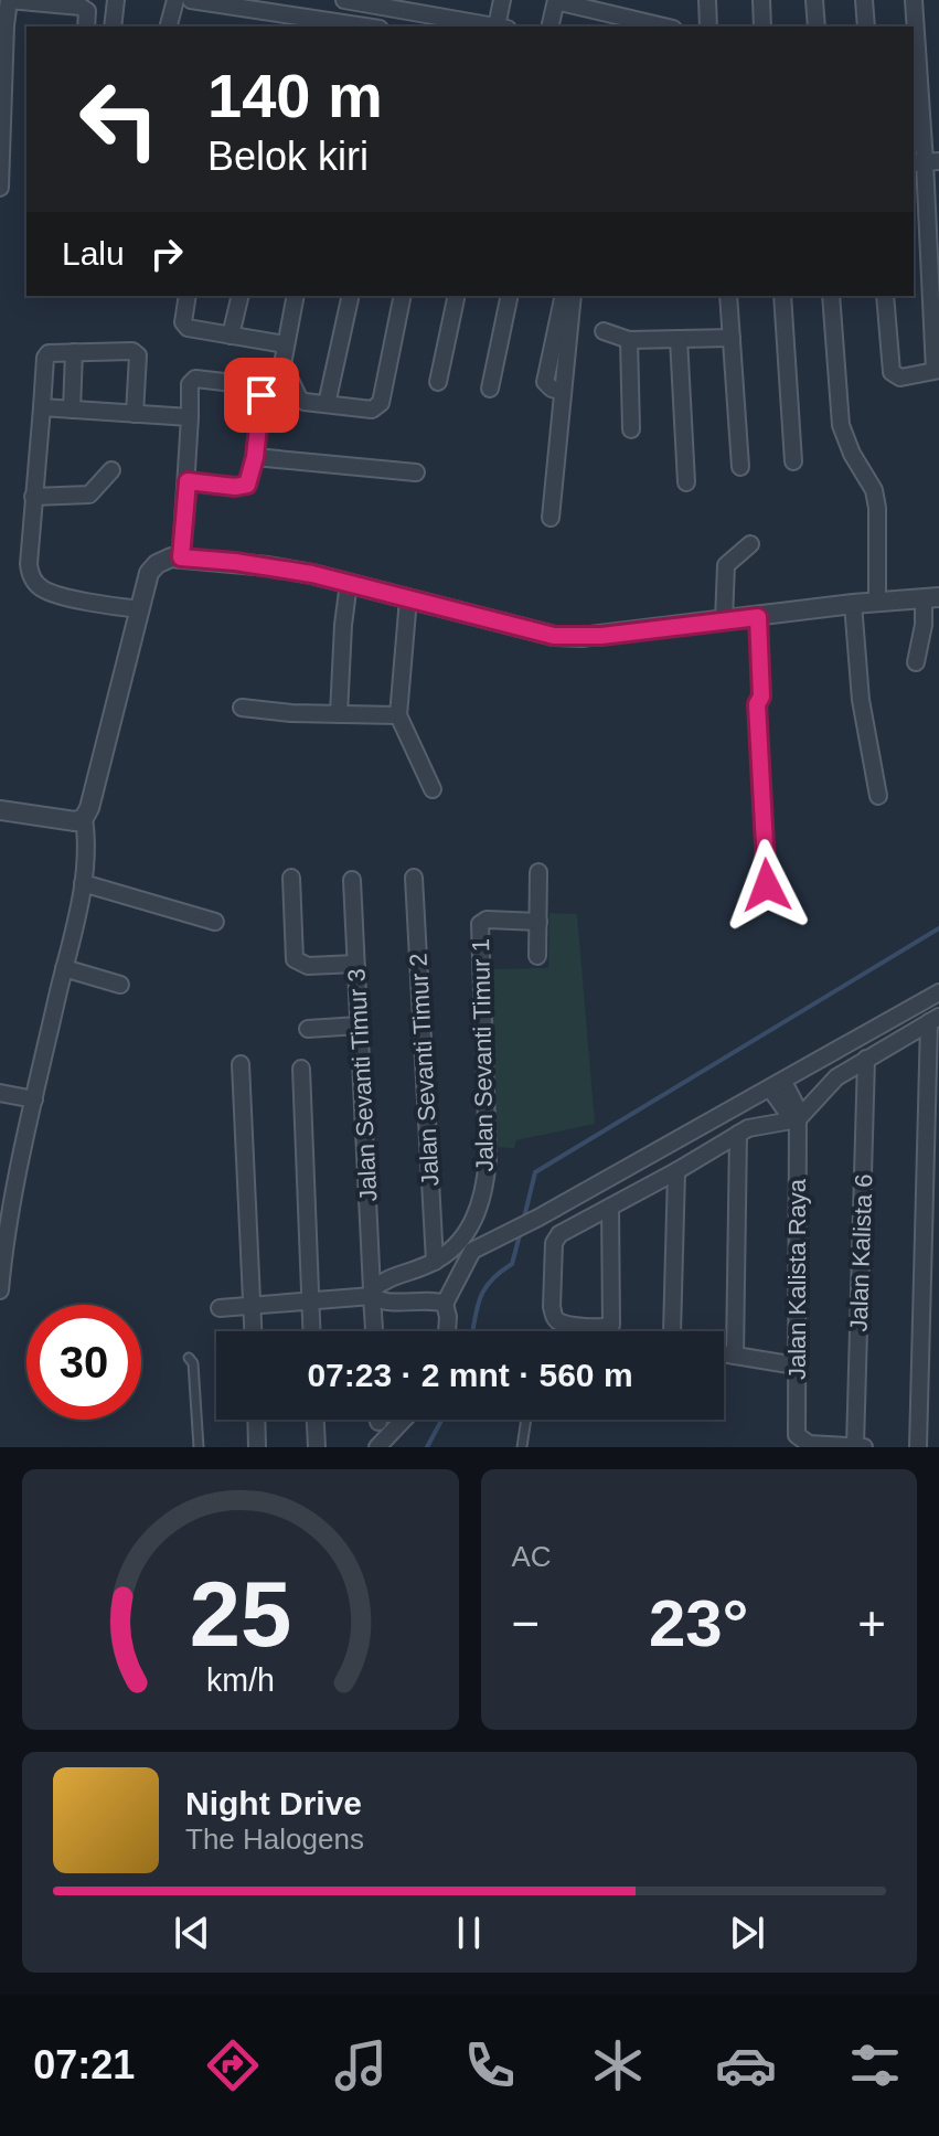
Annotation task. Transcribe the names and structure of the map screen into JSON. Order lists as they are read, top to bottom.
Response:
{
  "streets": {
    "street": [
      "Jalan Sevanti Timur 1",
      "Jalan Sevanti Timur 2",
      "Jalan Sevanti Timur 3",
      "Jalan Kalista 6",
      "Jalan Kalista Raya"
    ]
  },
  "crossings": [
    ["Jalan Sevanti Timur 1", "Jalan Sevanti Timur 2"],
    ["Jalan Kalista 6", "Jalan Kalista Raya"]
  ],
  "page": {
    "turn": ["140 m", "Belok kiri"],
    "then": "Lalu",
    "limit": "30",
    "trip": "07:23 · 2 mnt · 560 m",
    "tile": "AC",
    "heat": ["−", "23°", "+"],
    "song": ["Night Drive", "The Halogens"],
    "tabs": "07:21",
    "gauge": ["25", "km/h"]
  }
}
